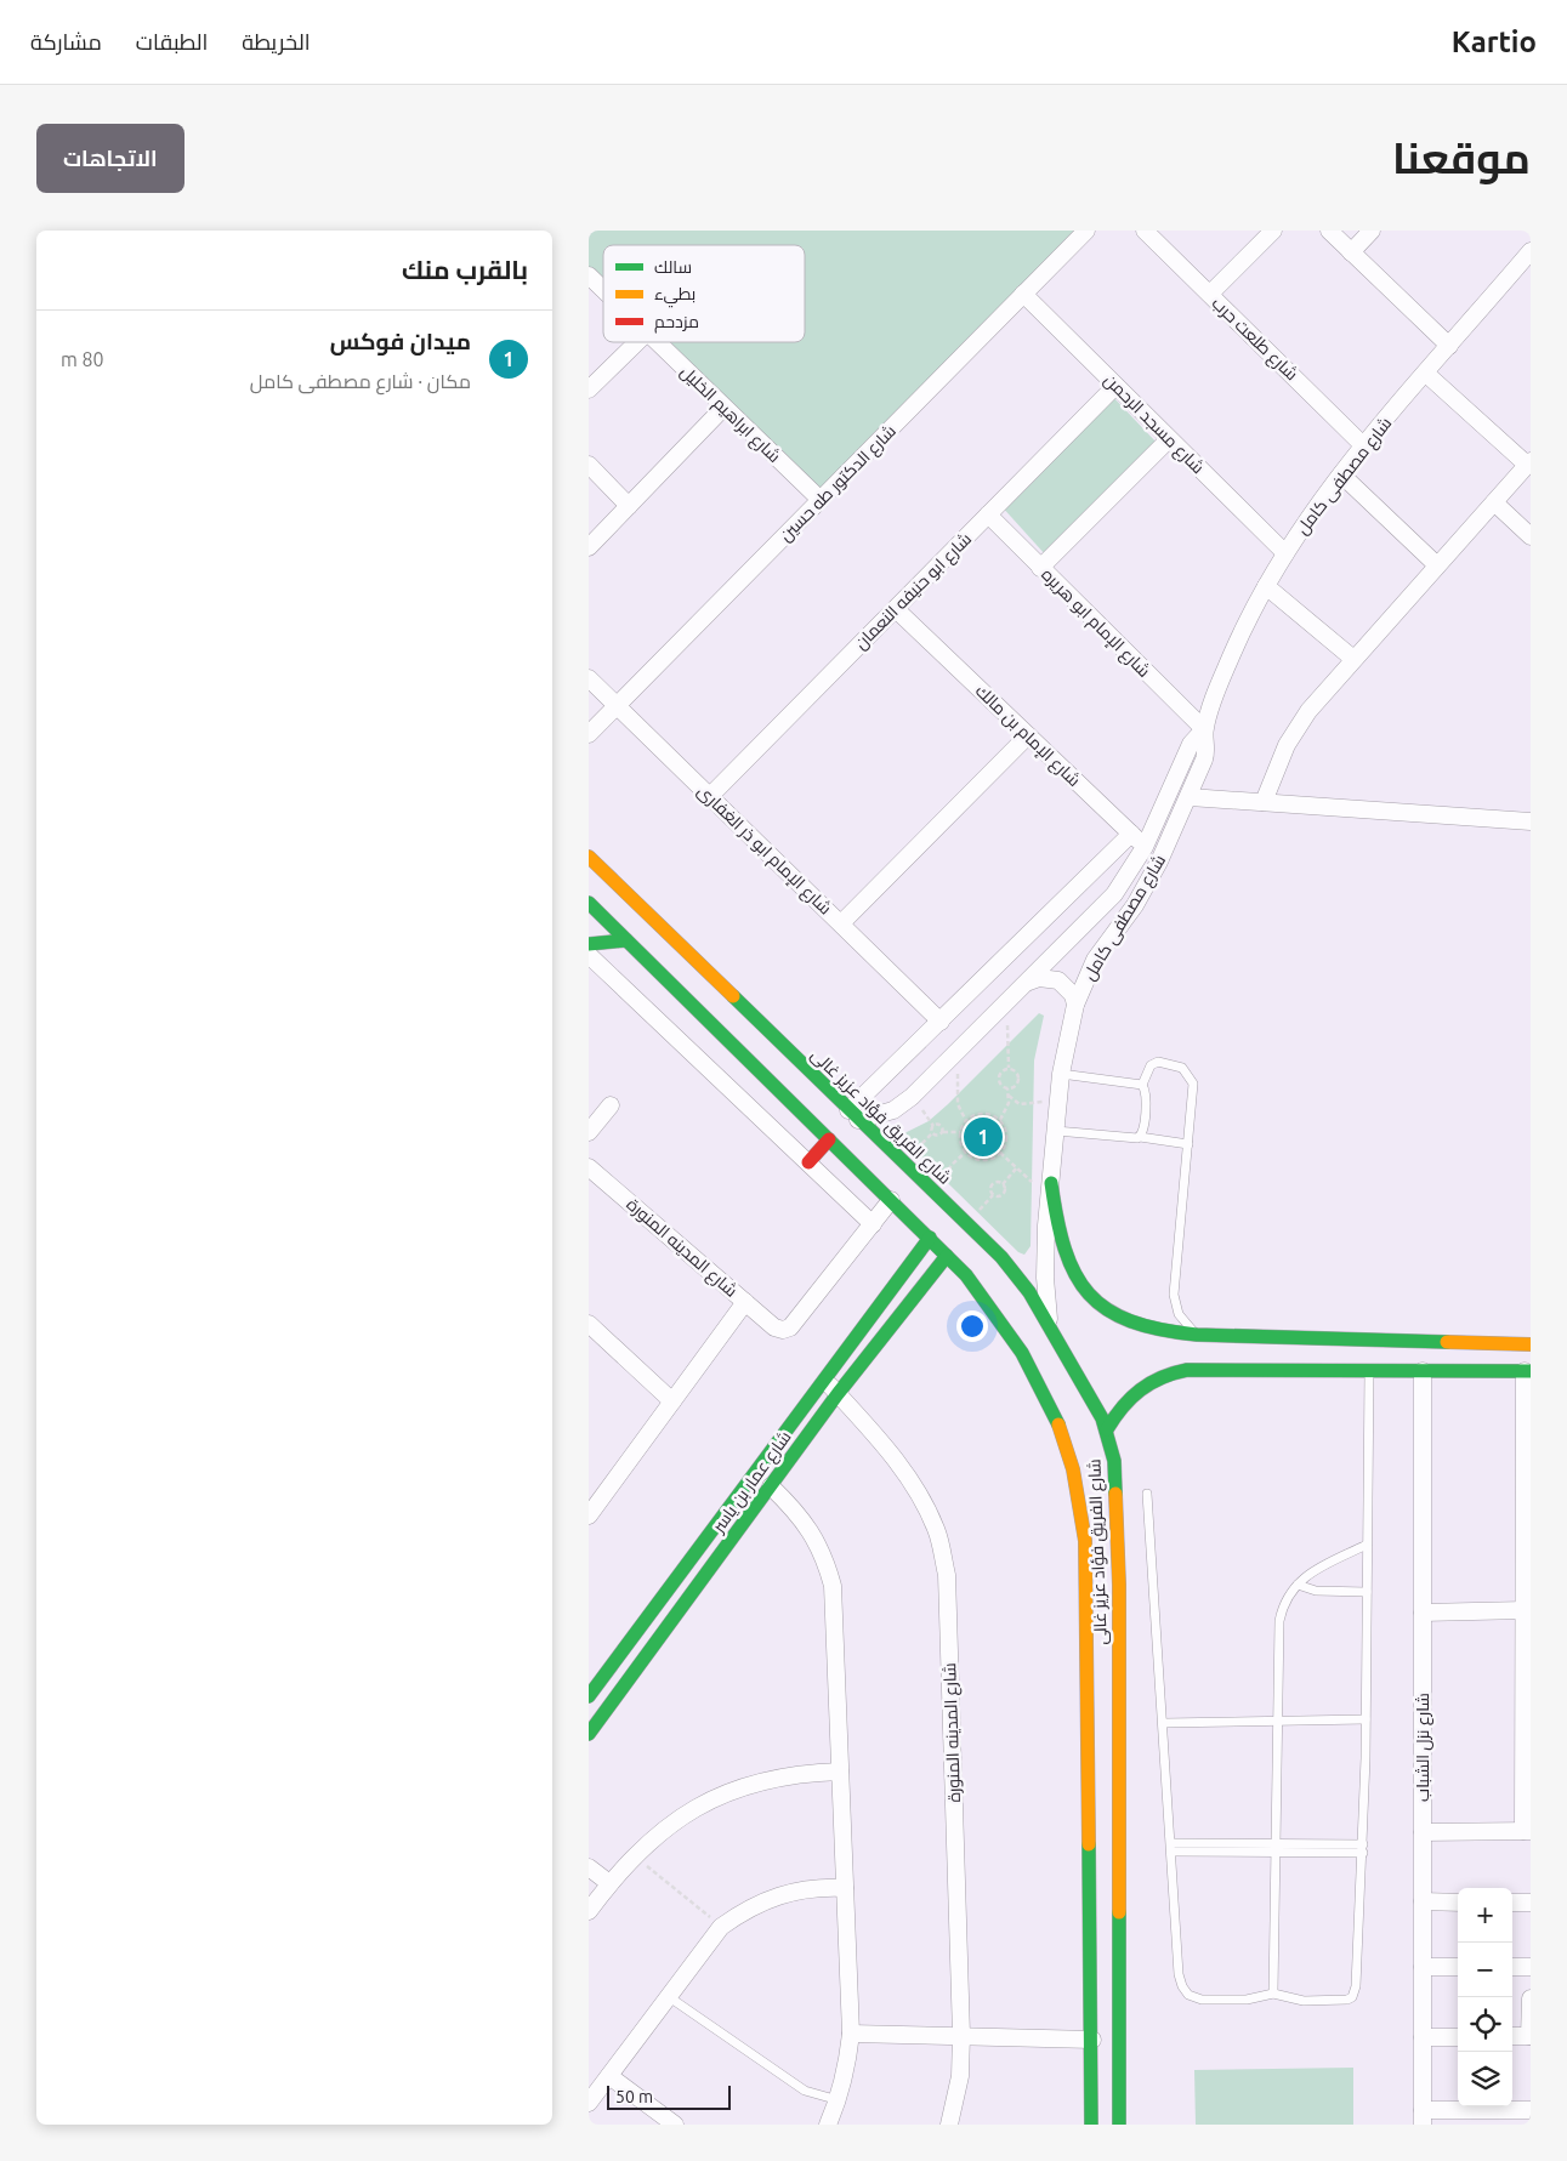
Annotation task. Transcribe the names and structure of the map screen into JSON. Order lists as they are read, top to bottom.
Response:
{
  "streets": {
    "street": [
      "شارع طلعت حرب",
      "شارع ابراهيم الخليل",
      "شارع مسجد الرحمن",
      "شارع مصطفى كامل",
      "شارع الدكتور طه حسين",
      "شارع ابو حنيفه النعمان",
      "شارع الإمام ابو هريره",
      "شارع الإمام بن مالك",
      "شارع الإمام ابو ذر الغفارى",
      "شارع الفريق فؤاد عزيز غالى",
      "شارع المدينه المنورة",
      "شارع عمار بن ياسر",
      "شارع نزل الشباب"
    ]
  },
  "crossings": [
    ["شارع طلعت حرب", "شارع مصطفى كامل"],
    ["شارع ابراهيم الخليل", "شارع الدكتور طه حسين"],
    ["شارع مسجد الرحمن", "شارع مصطفى كامل"],
    ["شارع مسجد الرحمن", "شارع الدكتور طه حسين"],
    ["شارع مسجد الرحمن", "شارع ابو حنيفه النعمان"],
    ["شارع مصطفى كامل", "شارع الإمام ابو هريره"],
    ["شارع مصطفى كامل", "شارع الإمام بن مالك"],
    ["شارع مصطفى كامل", "شارع الفريق فؤاد عزيز غالى"],
    ["شارع الدكتور طه حسين", "شارع الإمام ابو ذر الغفارى"],
    ["شارع ابو حنيفه النعمان", "شارع الإمام ابو هريره"],
    ["شارع ابو حنيفه النعمان", "شارع الإمام بن مالك"],
    ["شارع ابو حنيفه النعمان", "شارع الإمام ابو ذر الغفارى"],
    ["شارع الفريق فؤاد عزيز غالى", "شارع عمار بن ياسر"],
    ["شارع المدينه المنورة", "شارع عمار بن ياسر"]
  ],
  "legend": ["سالك", "بطيء", "مزدحم"],
  "scale_bar": "50 m",
  "page": {
    "header": "Kartio",
    "nav": ["الخريطة", "الطبقات", "مشاركة"],
    "title": "موقعنا",
    "buttons": "الاتجاهات",
    "heading": "بالقرب منك",
    "list": [
      {
        "mark": "1",
        "name": "ميدان فوكس",
        "note": "مكان · شارع مصطفى كامل",
        "value": "80 m"
      }
    ],
    "pins": "1",
    "map_buttons": ["+", "−"],
    "scale": "50 m"
  }
}
